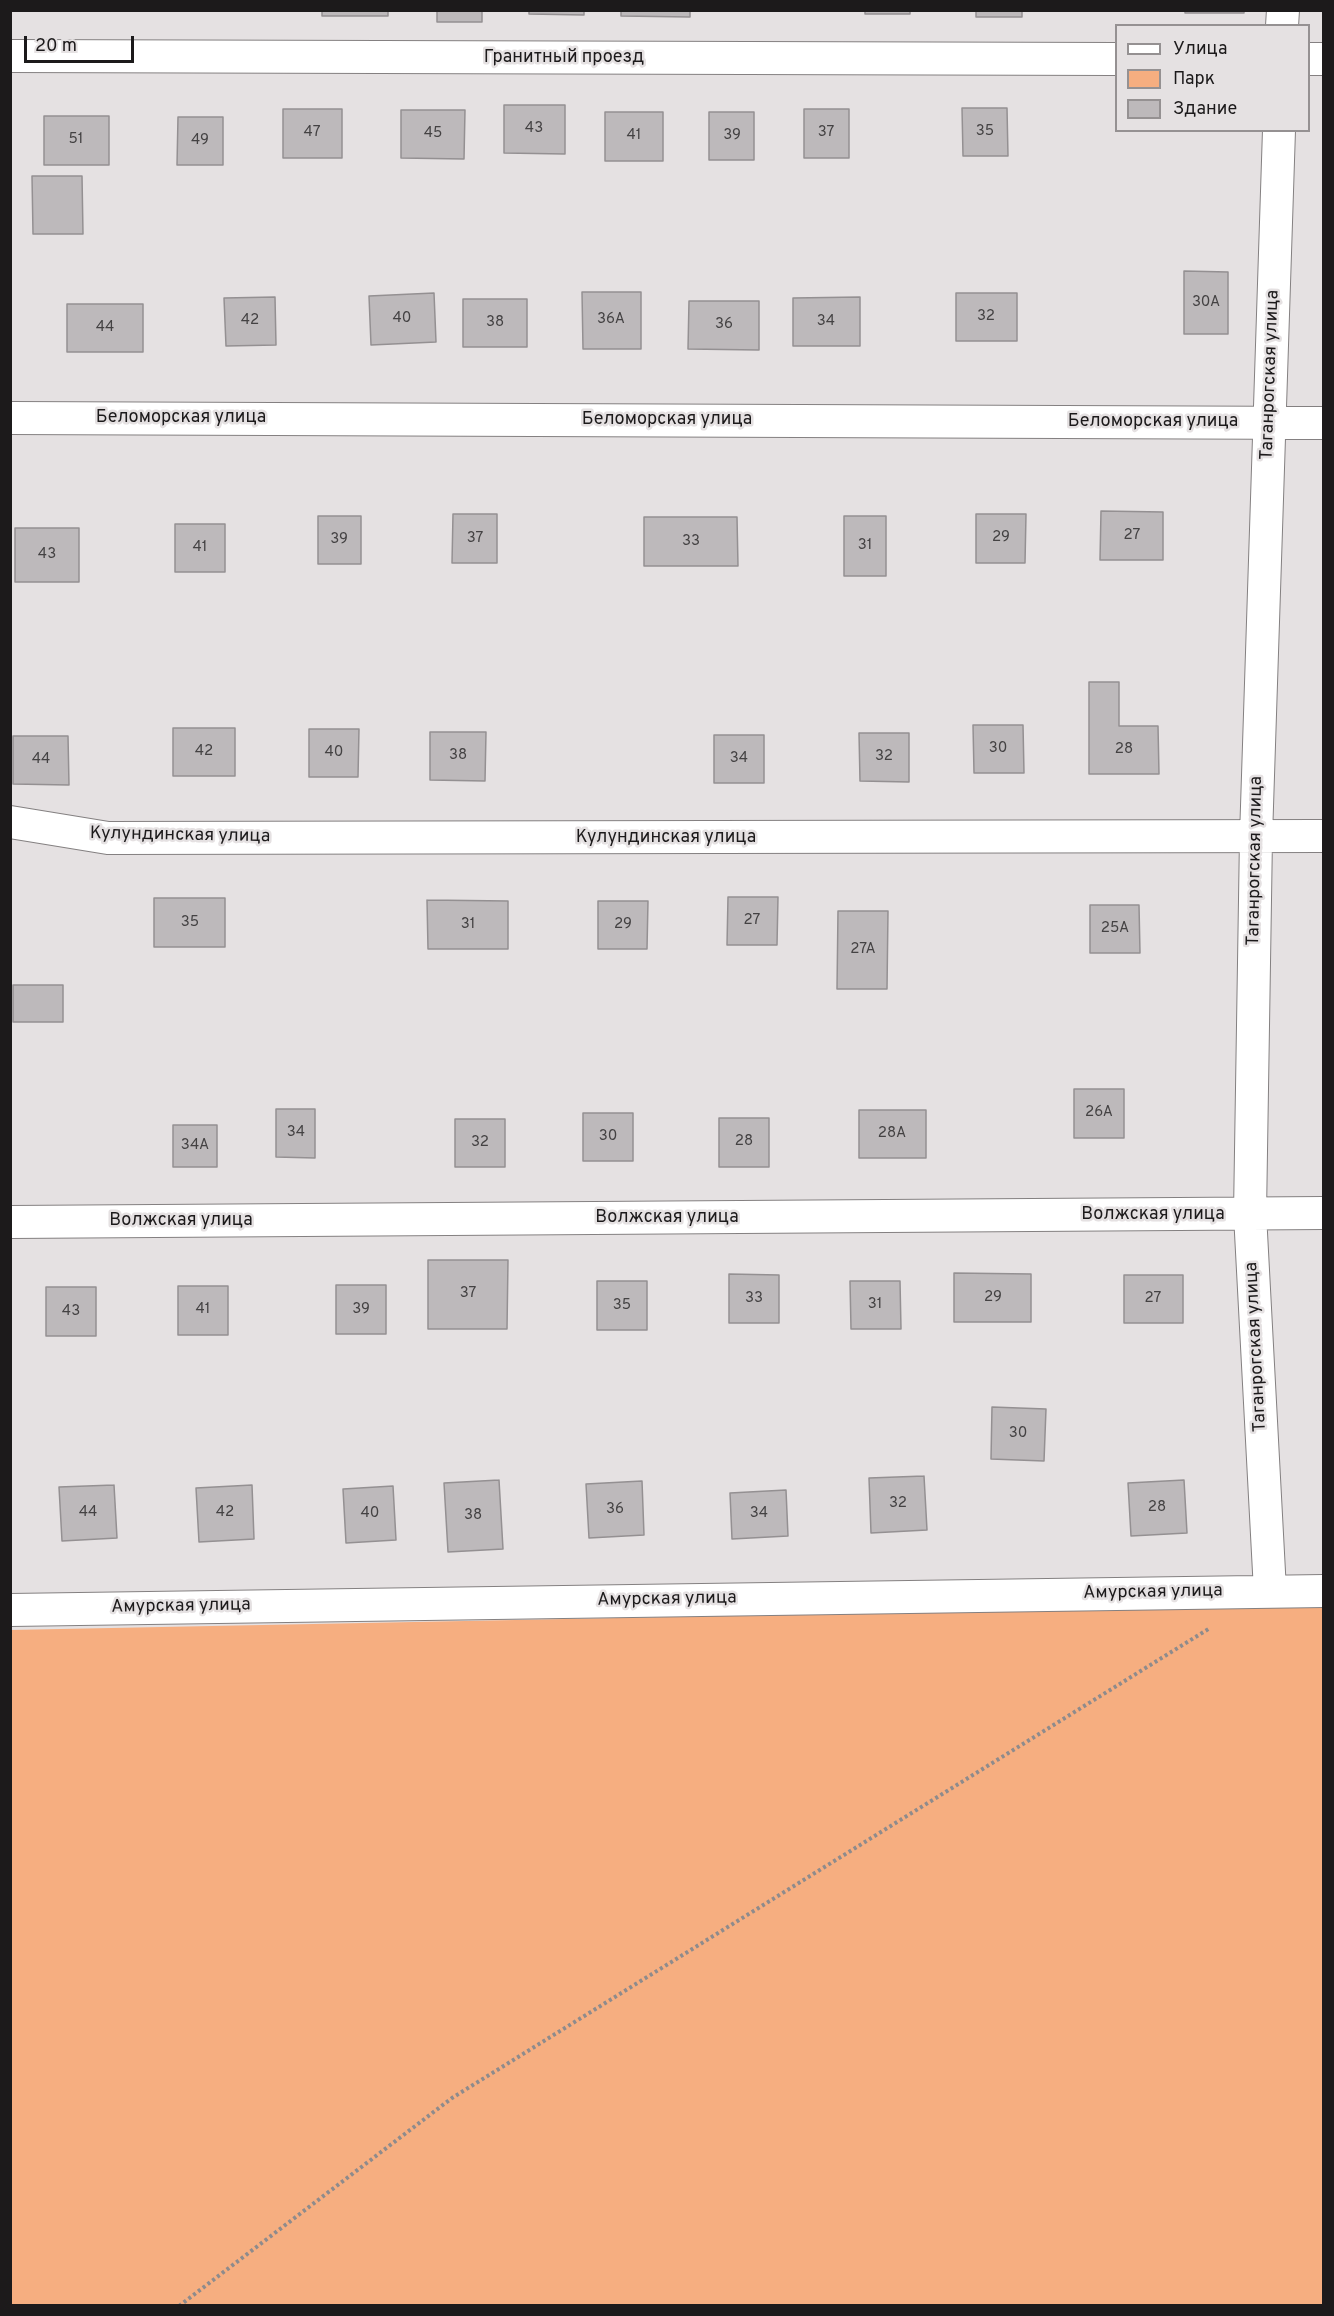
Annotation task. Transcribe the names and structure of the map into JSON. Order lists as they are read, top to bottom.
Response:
{
  "streets": {
    "street": [
      "Гранитный проезд",
      "Таганрогская улица",
      "Беломорская улица",
      "Кулундинская улица",
      "Волжская улица",
      "Амурская улица"
    ]
  },
  "crossings": [
    ["Таганрогская улица", "Беломорская улица"],
    ["Таганрогская улица", "Кулундинская улица"],
    ["Таганрогская улица", "Волжская улица"],
    ["Таганрогская улица", "Амурская улица"]
  ],
  "house_numbers": [
    "43",
    "35",
    "47",
    "37",
    "45",
    "41",
    "39",
    "51",
    "49",
    "30А",
    "32",
    "40",
    "36А",
    "42",
    "34",
    "38",
    "36",
    "44",
    "27",
    "29",
    "37",
    "39",
    "33",
    "31",
    "41",
    "43",
    "30",
    "28",
    "42",
    "40",
    "38",
    "32",
    "34",
    "44",
    "27",
    "35",
    "31",
    "29",
    "25А",
    "27А",
    "26А",
    "34",
    "28А",
    "30",
    "28",
    "32",
    "34А",
    "37",
    "29",
    "33",
    "27",
    "31",
    "35",
    "41",
    "39",
    "43",
    "30",
    "32",
    "28",
    "36",
    "44",
    "42",
    "40",
    "34",
    "38"
  ],
  "legend": ["Улица", "Парк", "Здание"],
  "scale_bar": "20 m"
}
